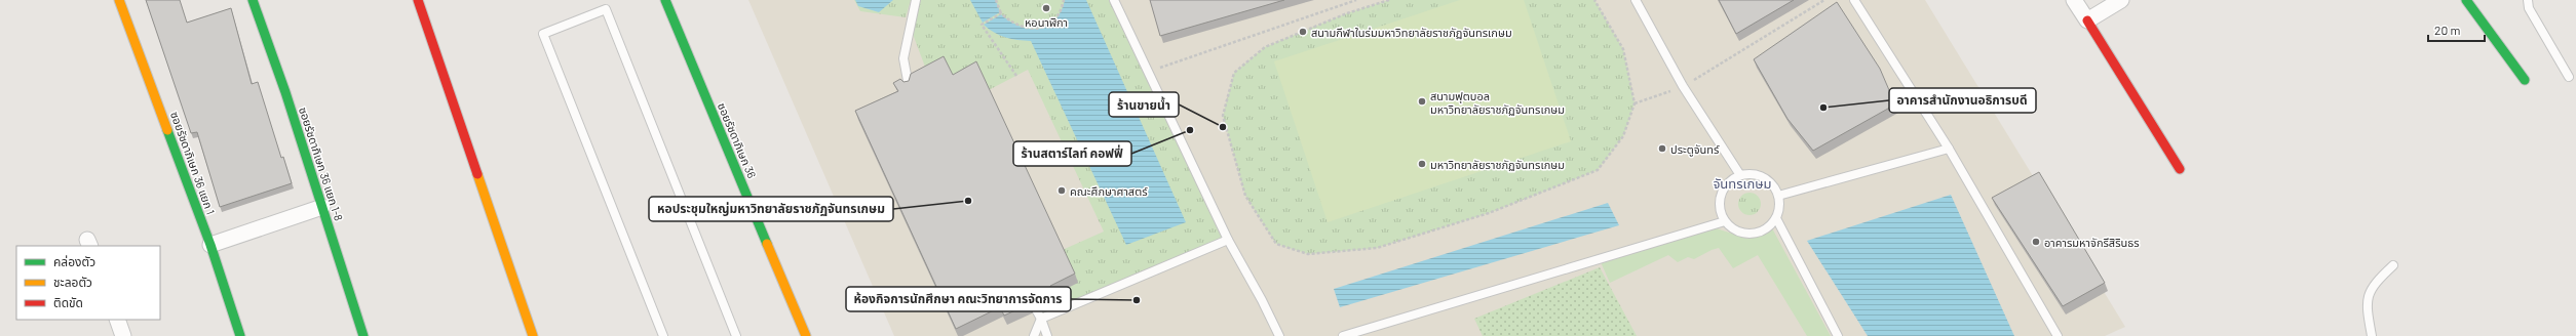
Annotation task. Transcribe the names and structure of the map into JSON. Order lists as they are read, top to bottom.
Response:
{
  "streets": {
    "street": ["ซอยรัชดาภิเษก 36", "ซอยรัชดาภิเษก 36 แยก 1", "ซอยรัชดาภิเษก 36 แยก 1-8"]
  },
  "districts": ["จันทรเกษม"],
  "places": [
    "หอนาฬิกา",
    "สนามกีฬาในร่มมหาวิทยาลัยราชภัฏจันทรเกษม",
    "สนามฟุตบอล มหาวิทยาลัยราชภัฏจันทรเกษม",
    "อาคารสำนักงานอธิการบดี",
    "ร้านขายน้ำ",
    "ร้านสตาร์ไลท์ คอฟฟี่",
    "ประตูจันทร์",
    "มหาวิทยาลัยราชภัฏจันทรเกษม",
    "คณะศึกษาศาสตร์",
    "หอประชุมใหญ่มหาวิทยาลัยราชภัฏจันทรเกษม",
    "อาคารมหาจักรีสิรินธร",
    "ห้องกิจการนักศึกษา คณะวิทยาการจัดการ"
  ],
  "legend": ["คล่องตัว", "ชะลอตัว", "ติดขัด"],
  "scale_bar": "20 m"
}
